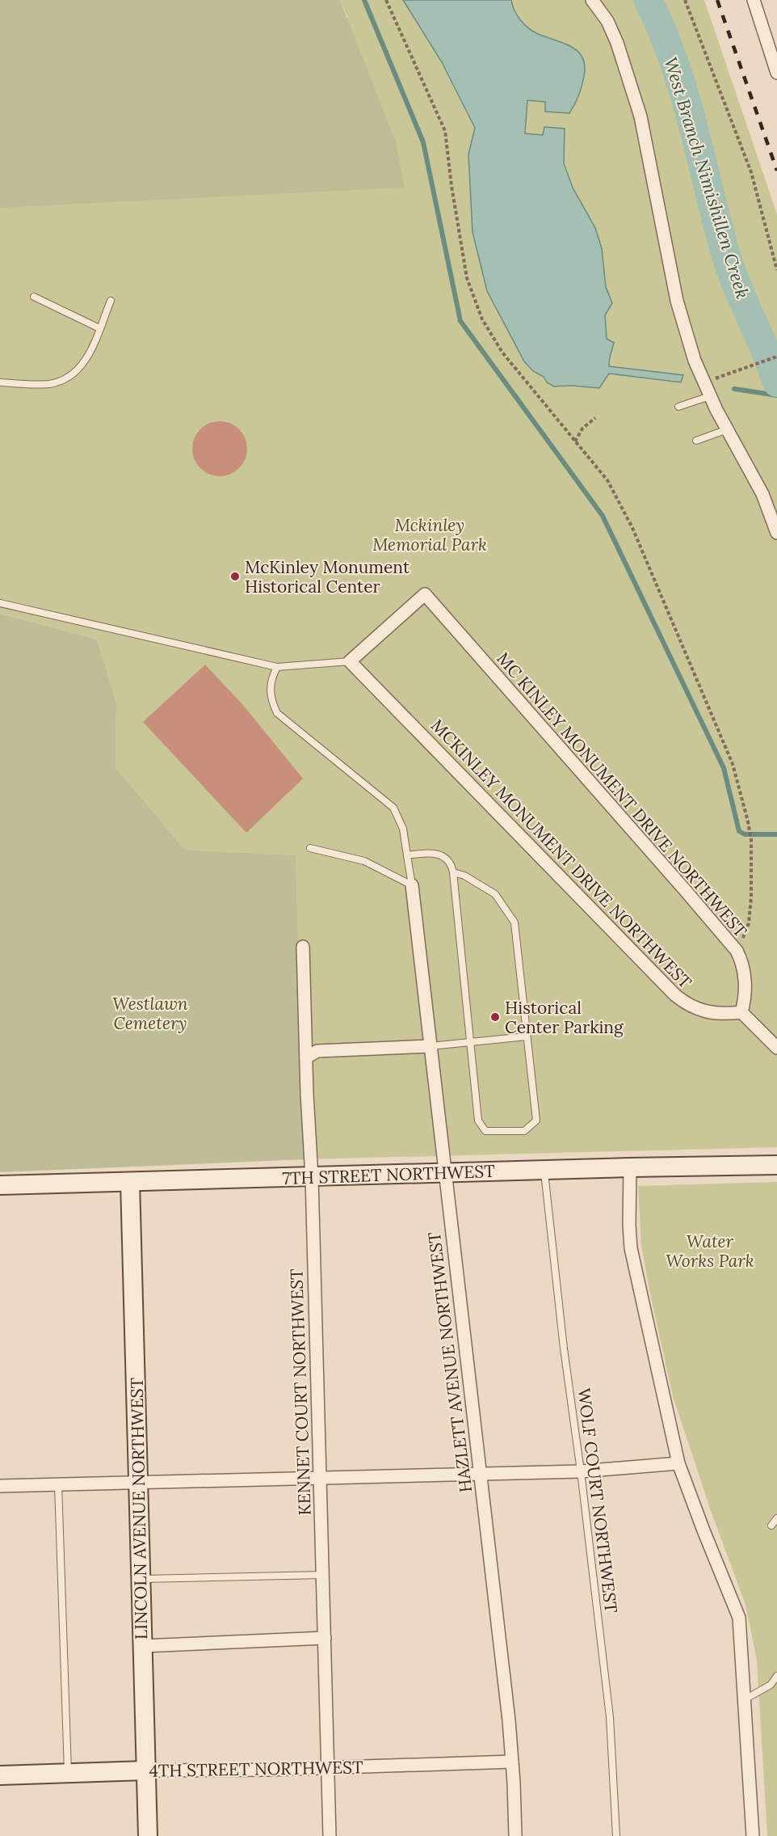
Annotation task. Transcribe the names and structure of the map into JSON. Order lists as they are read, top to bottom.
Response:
{
  "streets": {
    "street": [
      "MC KINLEY MONUMENT DRIVE NORTHWEST",
      "MCKINLEY MONUMENT DRIVE NORTHWEST",
      "7TH STREET NORTHWEST",
      "HAZLETT AVENUE NORTHWEST",
      "KENNET COURT NORTHWEST",
      "LINCOLN AVENUE NORTHWEST",
      "4TH STREET NORTHWEST"
    ],
    "lane": ["WOLF COURT NORTHWEST"]
  },
  "crossings": [
    ["MC KINLEY MONUMENT DRIVE NORTHWEST", "MCKINLEY MONUMENT DRIVE NORTHWEST"],
    ["7TH STREET NORTHWEST", "HAZLETT AVENUE NORTHWEST"],
    ["7TH STREET NORTHWEST", "KENNET COURT NORTHWEST"],
    ["7TH STREET NORTHWEST", "WOLF COURT NORTHWEST"],
    ["7TH STREET NORTHWEST", "LINCOLN AVENUE NORTHWEST"],
    ["HAZLETT AVENUE NORTHWEST", "4TH STREET NORTHWEST"],
    ["KENNET COURT NORTHWEST", "4TH STREET NORTHWEST"],
    ["LINCOLN AVENUE NORTHWEST", "4TH STREET NORTHWEST"]
  ],
  "water": ["West Branch Nimishillen Creek"],
  "parks": ["Mckinley Memorial Park", "Westlawn Cemetery", "Water Works Park"],
  "places": ["McKinley Monument Historical Center", "Historical Center Parking"]
}
